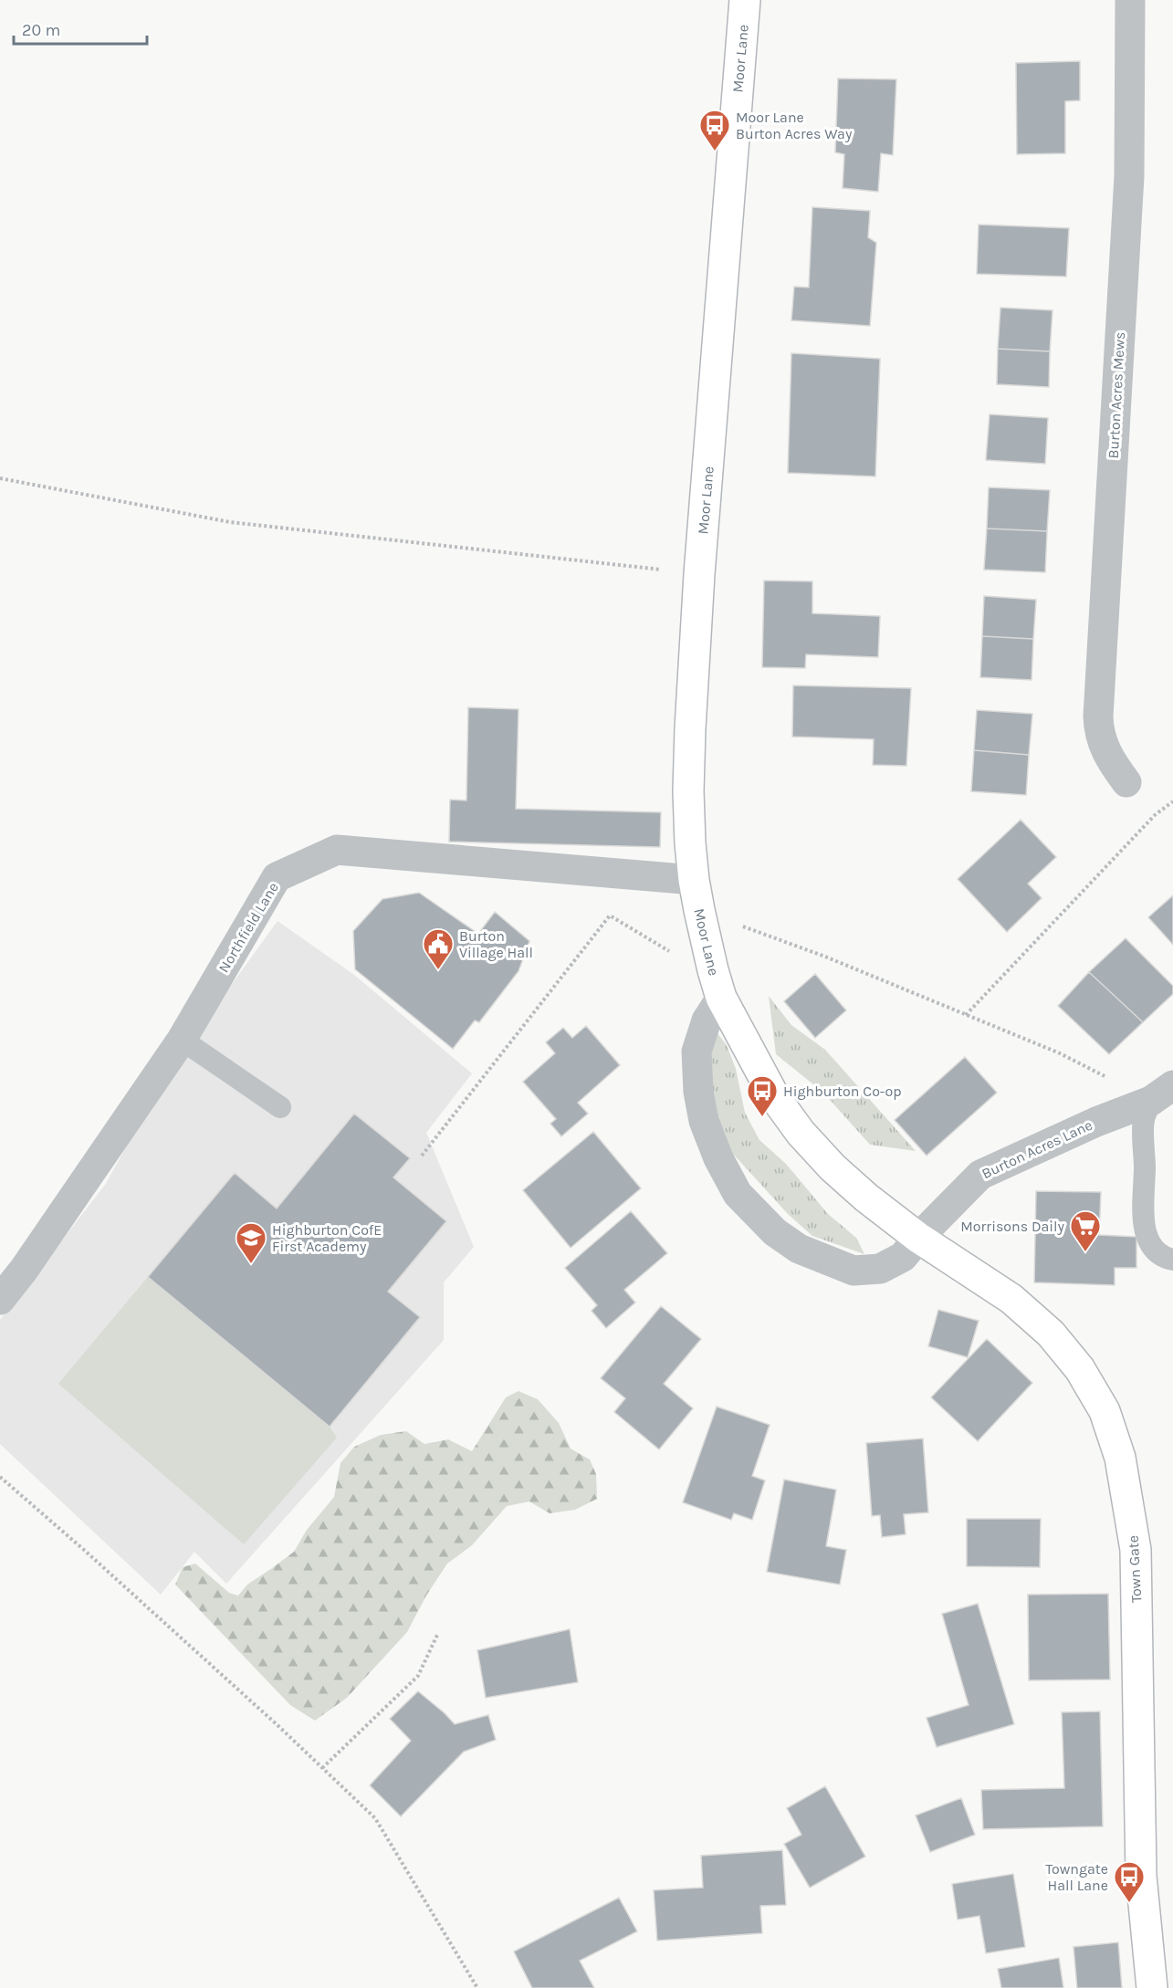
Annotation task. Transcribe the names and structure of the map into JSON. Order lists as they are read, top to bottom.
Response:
{
  "streets": {
    "street": [
      "Moor Lane",
      "Burton Acres Mews",
      "Northfield Lane",
      "Burton Acres Lane",
      "Town Gate"
    ]
  },
  "crossings": [
    ["Moor Lane", "Northfield Lane"],
    ["Moor Lane", "Burton Acres Lane"],
    ["Moor Lane", "Town Gate"],
    ["Burton Acres Lane", "Town Gate"]
  ],
  "places": {
    "bus stop": ["Moor Lane Burton Acres Way", "Highburton Co-op", "Towngate Hall Lane"],
    "public building": ["Burton Village Hall"],
    "supermarket": ["Morrisons Daily"],
    "school or university": ["Highburton CofE First Academy"]
  },
  "scale_bar": "20 m"
}
